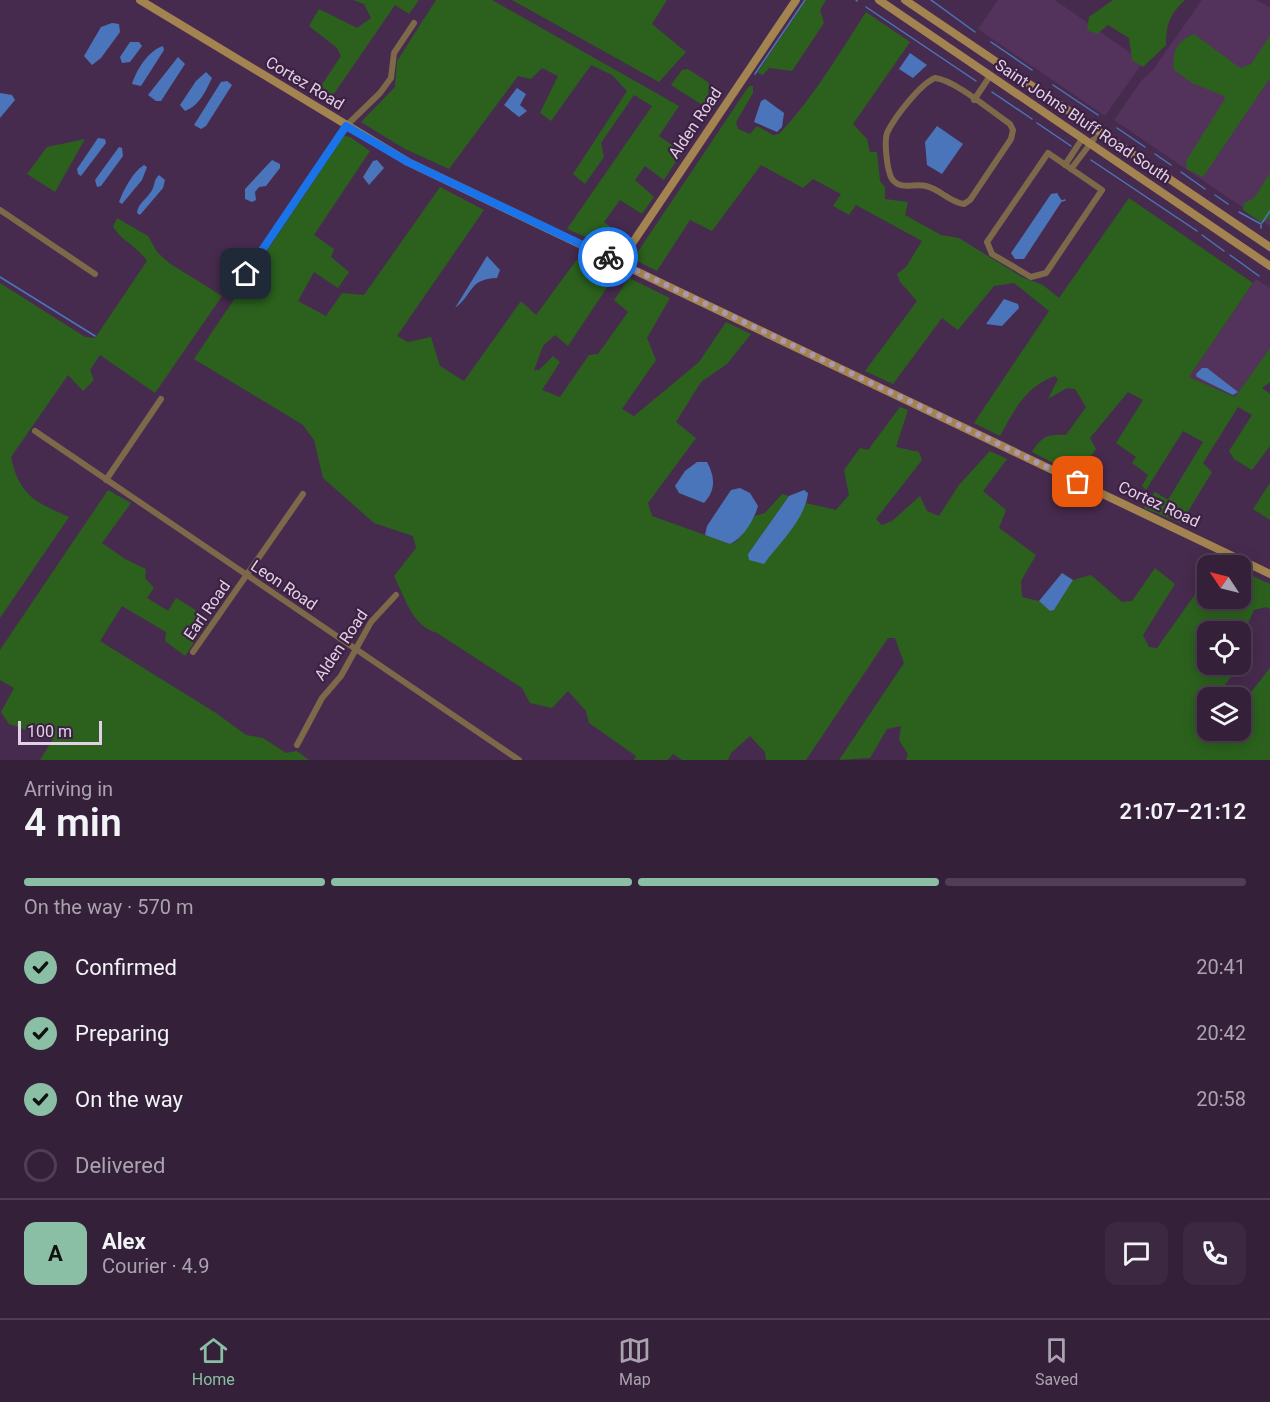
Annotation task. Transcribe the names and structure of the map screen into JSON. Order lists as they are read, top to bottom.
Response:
{
  "streets": {
    "street": [
      "Cortez Road",
      "Saint Johns Bluff Road South",
      "Alden Road",
      "Leon Road",
      "Earl Road"
    ]
  },
  "crossings": [
    ["Cortez Road", "Alden Road"],
    ["Alden Road", "Leon Road"],
    ["Leon Road", "Earl Road"]
  ],
  "scale_bar": "100 m",
  "north": "top left",
  "page": {
    "scale": "100 m",
    "heading": ["4 min", "Arriving in", "21:07–21:12"],
    "panel": ["Alex", "Courier · 4.9"],
    "bar": "On the way · 570 m",
    "list": [
      ["Confirmed", "20:41"],
      ["Preparing", "20:42"],
      ["On the way", "20:58"],
      "Delivered"
    ],
    "round": "A",
    "tabs": ["Home", "Map", "Saved"]
  }
}
